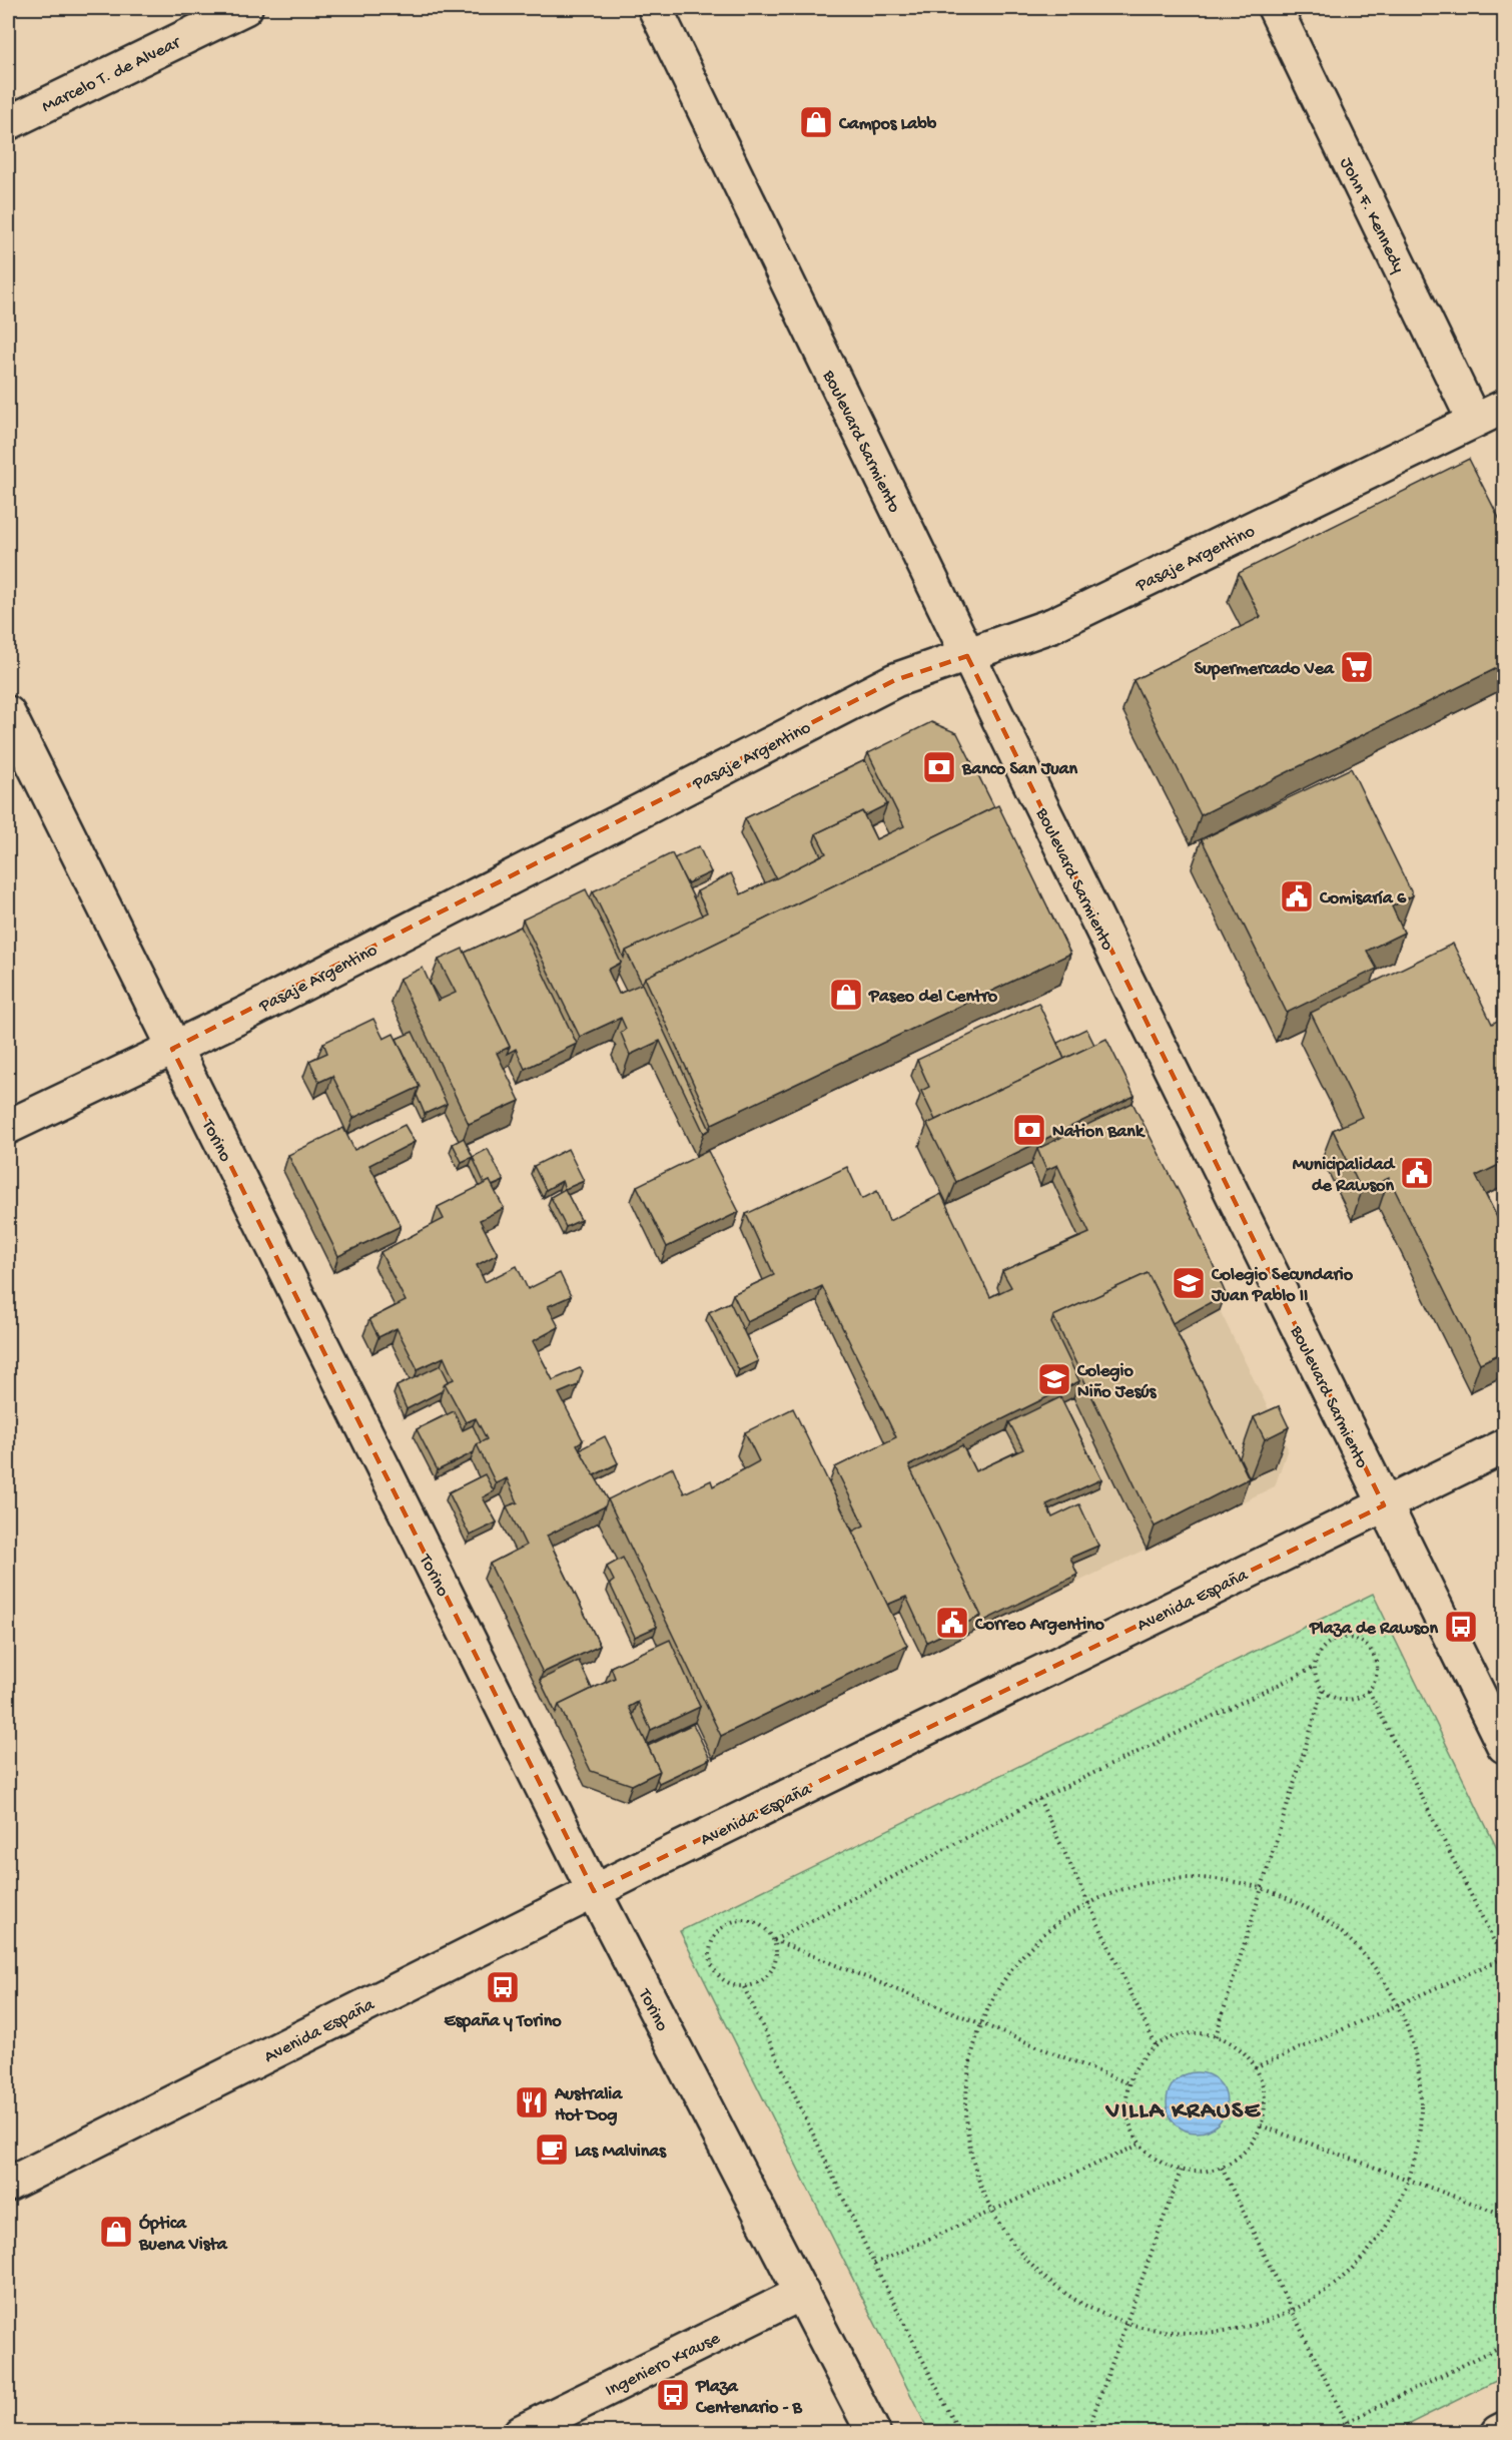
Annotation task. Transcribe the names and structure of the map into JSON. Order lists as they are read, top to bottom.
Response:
{
  "streets": {
    "street": [
      "Marcelo T. de Alvear",
      "John F. Kennedy",
      "Boulevard Sarmiento",
      "Pasaje Argentino",
      "Torino",
      "Avenida España",
      "Ingeniero Krause"
    ]
  },
  "crossings": [
    ["John F. Kennedy", "Pasaje Argentino"],
    ["Boulevard Sarmiento", "Pasaje Argentino"],
    ["Boulevard Sarmiento", "Avenida España"],
    ["Pasaje Argentino", "Torino"],
    ["Torino", "Avenida España"],
    ["Torino", "Ingeniero Krause"]
  ],
  "districts": ["VILLA KRAUSE"],
  "places": {
    "shop": ["Campos Labb", "Paseo del Centro", "Óptica Buena Vista"],
    "supermarket": ["Supermercado Vea"],
    "bank": ["Banco San Juan", "Nation Bank"],
    "public building": ["Comisaría 6", "Municipalidad de Rawson", "Correo Argentino"],
    "school or university": ["Colegio Secundario Juan Pablo II", "Colegio Niño Jesús"],
    "bus stop": ["Plaza de Rawson", "España y Torino", "Plaza Centenario - B"],
    "restaurant": ["Australia Hot Dog"],
    "cafe": ["Las Malvinas"]
  }
}
